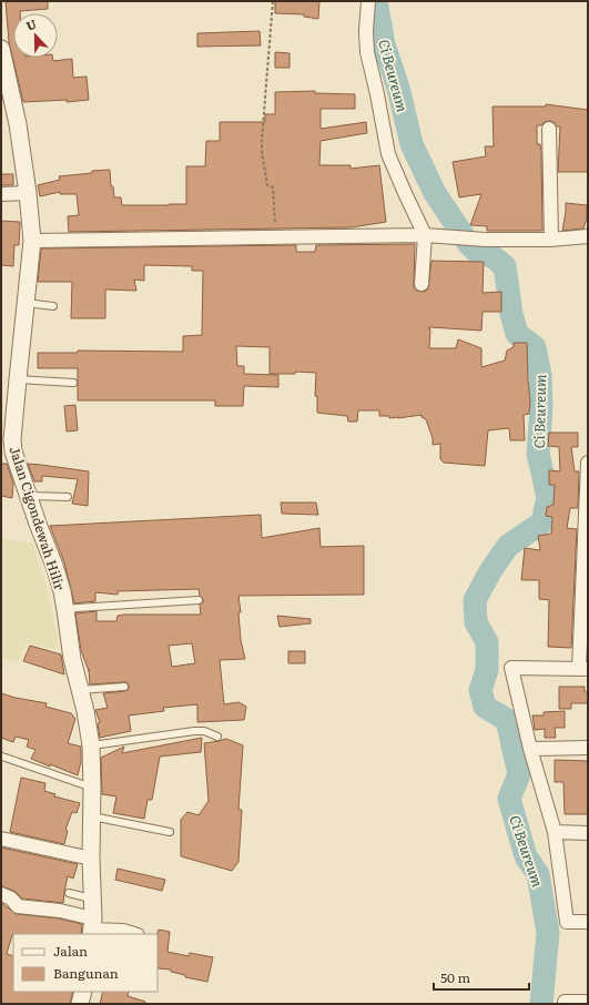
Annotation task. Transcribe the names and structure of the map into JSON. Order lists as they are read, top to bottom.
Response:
{
  "streets": {
    "street": ["Jalan Cigondewah Hilir"]
  },
  "water": ["Ci Beureum"],
  "legend": ["Jalan", "Bangunan"],
  "scale_bar": "50 m",
  "north": "top"
}
